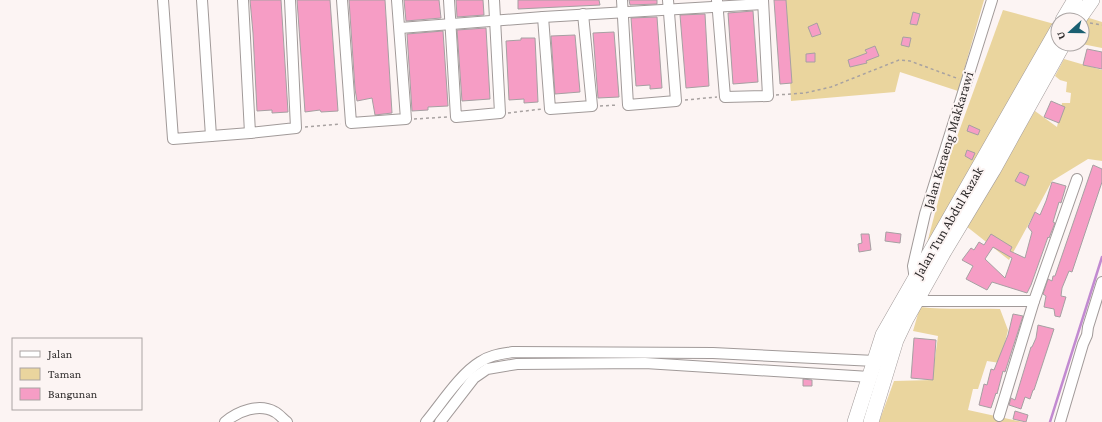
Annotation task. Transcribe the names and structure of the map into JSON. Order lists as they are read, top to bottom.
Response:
{
  "streets": {
    "main road": ["Jalan Tun Abdul Razak"],
    "street": ["Jalan Karaeng Makkarawi"]
  },
  "crossings": [
    ["Jalan Karaeng Makkarawi", "Jalan Tun Abdul Razak"]
  ],
  "legend": ["Jalan", "Taman", "Bangunan"],
  "north": "left"
}
